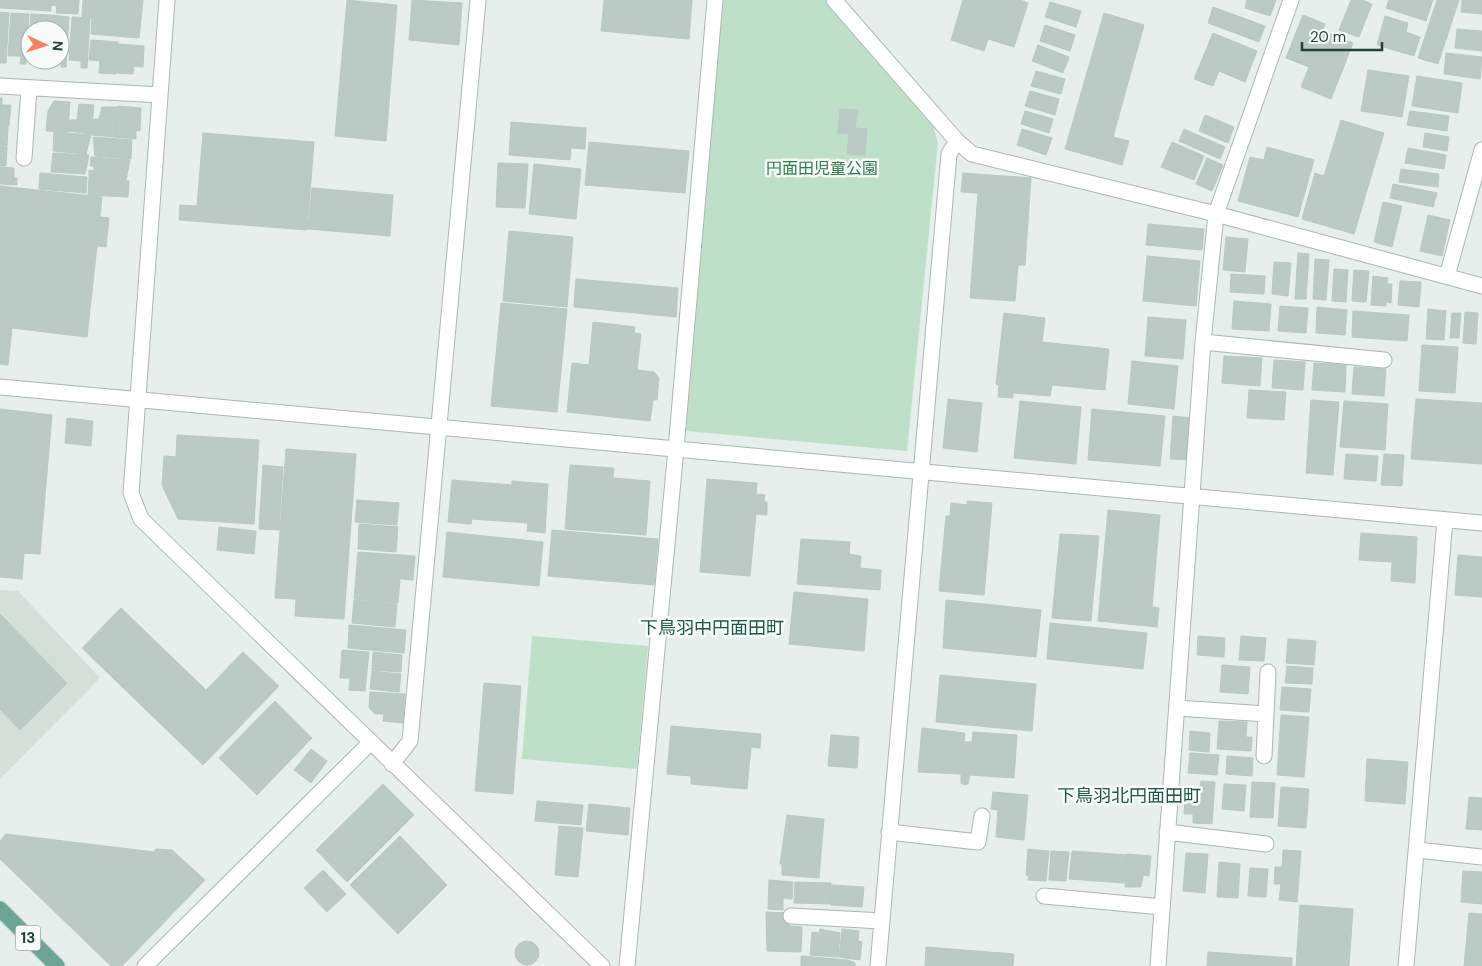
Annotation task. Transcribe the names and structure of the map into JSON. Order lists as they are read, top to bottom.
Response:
{
  "streets": {
    "main road": ["13"]
  },
  "districts": ["下鳥羽中円面田町", "下鳥羽北円面田町"],
  "parks": ["円面田児童公園"],
  "scale_bar": "20 m",
  "north": "right"
}
